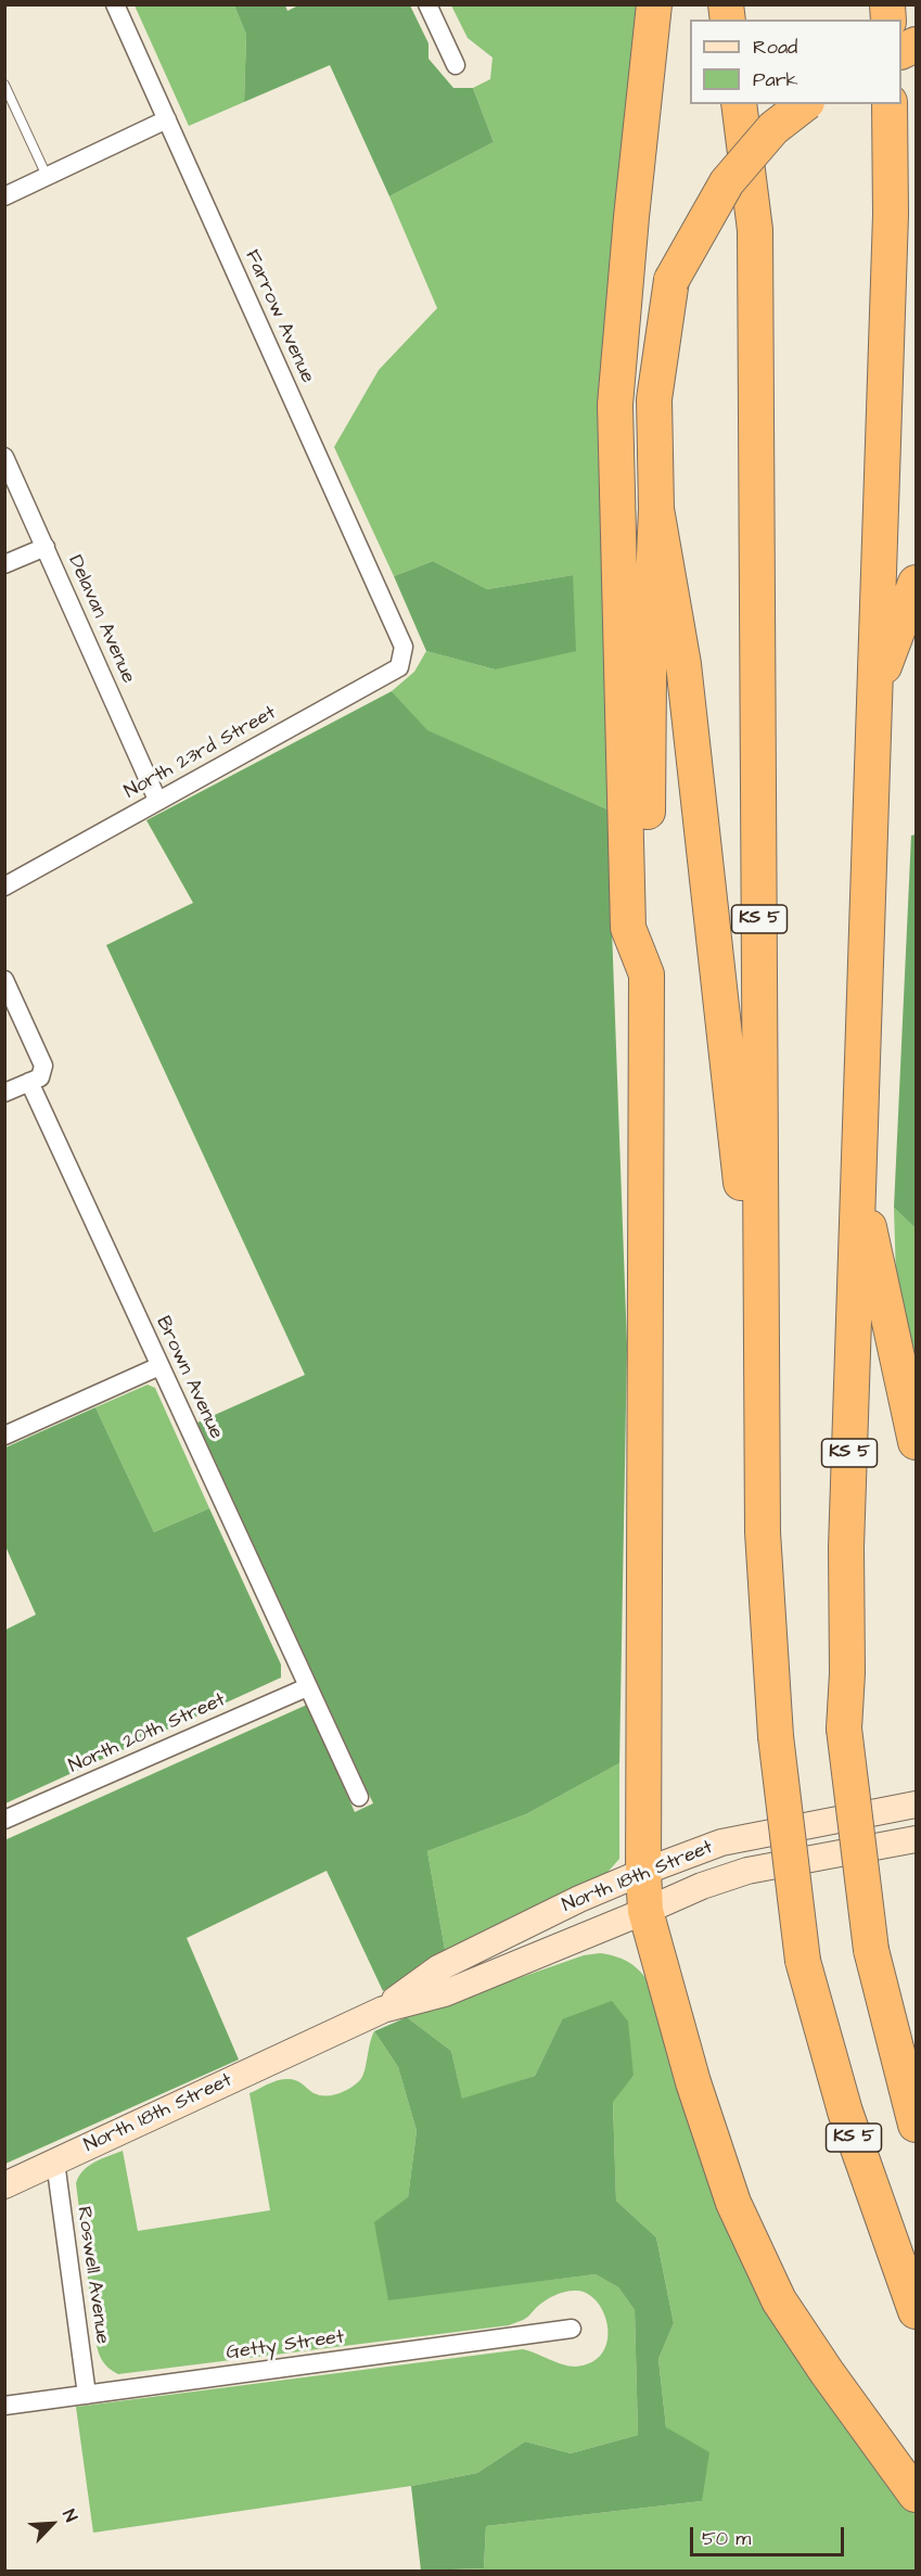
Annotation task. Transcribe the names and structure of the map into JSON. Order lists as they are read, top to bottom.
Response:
{
  "streets": {
    "highway": ["KS 5"],
    "main road": ["North 18th Street"],
    "street": [
      "Farrow Avenue",
      "Delavan Avenue",
      "North 23rd Street",
      "Brown Avenue",
      "North 20th Street",
      "Roswell Avenue",
      "Getty Street"
    ]
  },
  "crossings": [
    ["Farrow Avenue", "North 23rd Street"],
    ["Delavan Avenue", "North 23rd Street"],
    ["Brown Avenue", "North 20th Street"],
    ["North 18th Street", "Roswell Avenue"],
    ["Roswell Avenue", "Getty Street"]
  ],
  "legend": ["Road", "Park"],
  "scale_bar": "50 m",
  "north": "top right"
}
